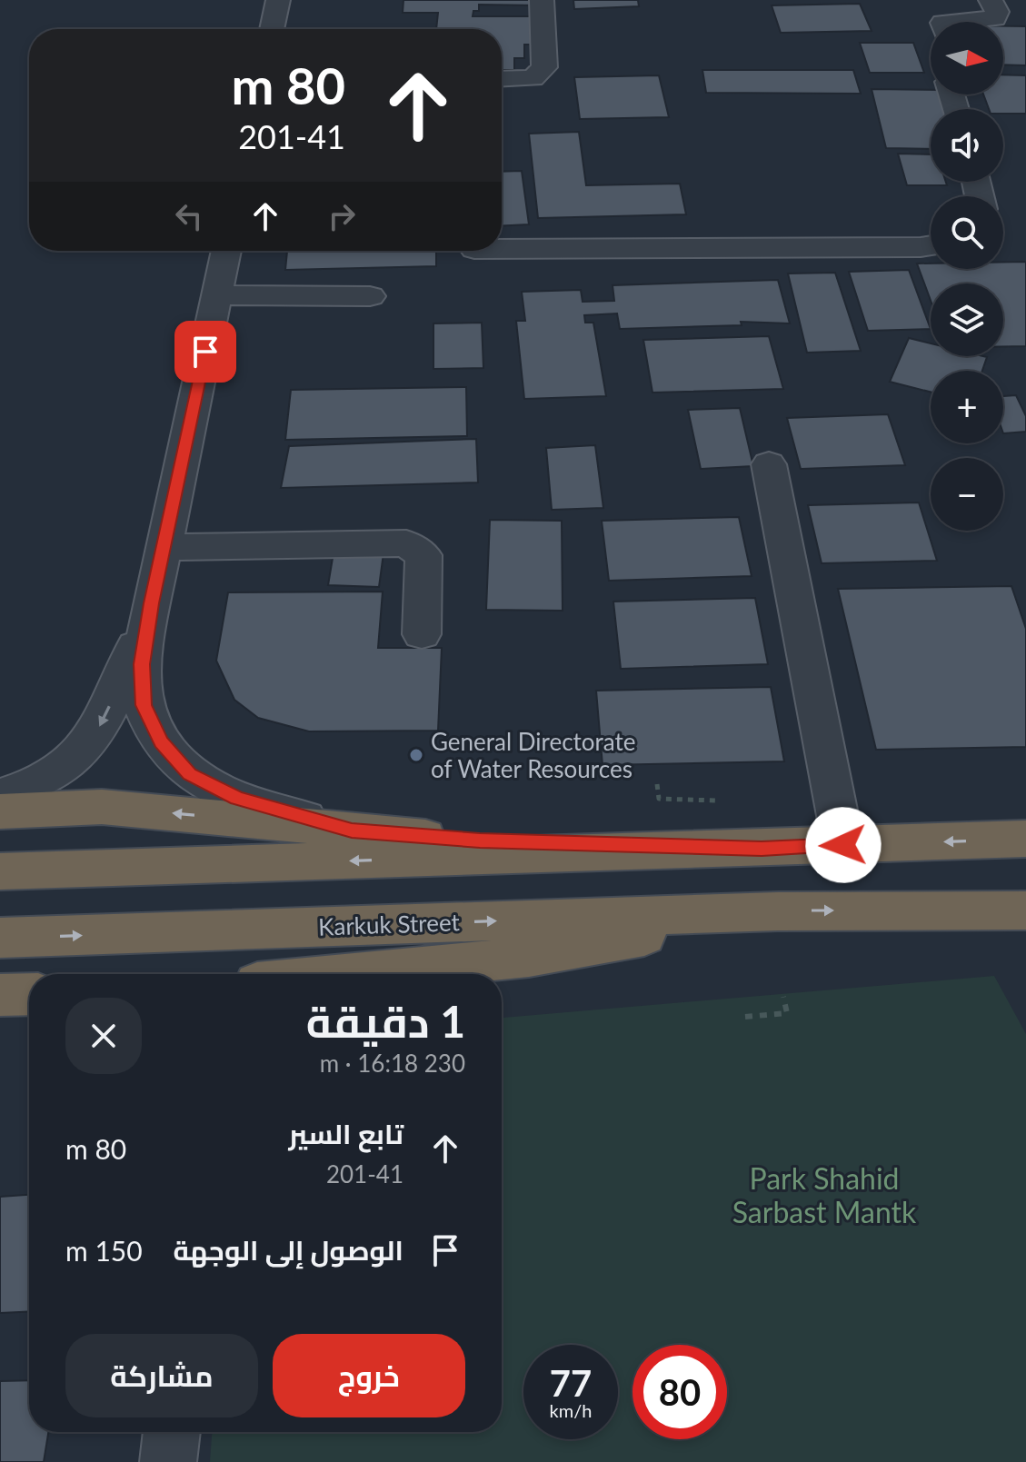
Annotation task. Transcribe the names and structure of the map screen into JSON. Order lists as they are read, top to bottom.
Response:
{
  "streets": {
    "highway": ["Karkuk Street"]
  },
  "parks": ["Park Shahid Sarbast Mantk"],
  "places": ["General Directorate of Water Resources"],
  "north": "right",
  "page": {
    "map_buttons": ["+", "−"],
    "turn": ["80 m", "201-41"],
    "heading": ["1 دقيقة", "230 m · 16:18"],
    "list": [
      {
        "name": "تابع السير",
        "note": "201-41",
        "value": "80 m"
      },
      {
        "name": "الوصول إلى الوجهة",
        "value": "150 m"
      }
    ],
    "buttons": ["خروج", "مشاركة"],
    "speed": "77 km/h",
    "limit": "80"
  }
}
